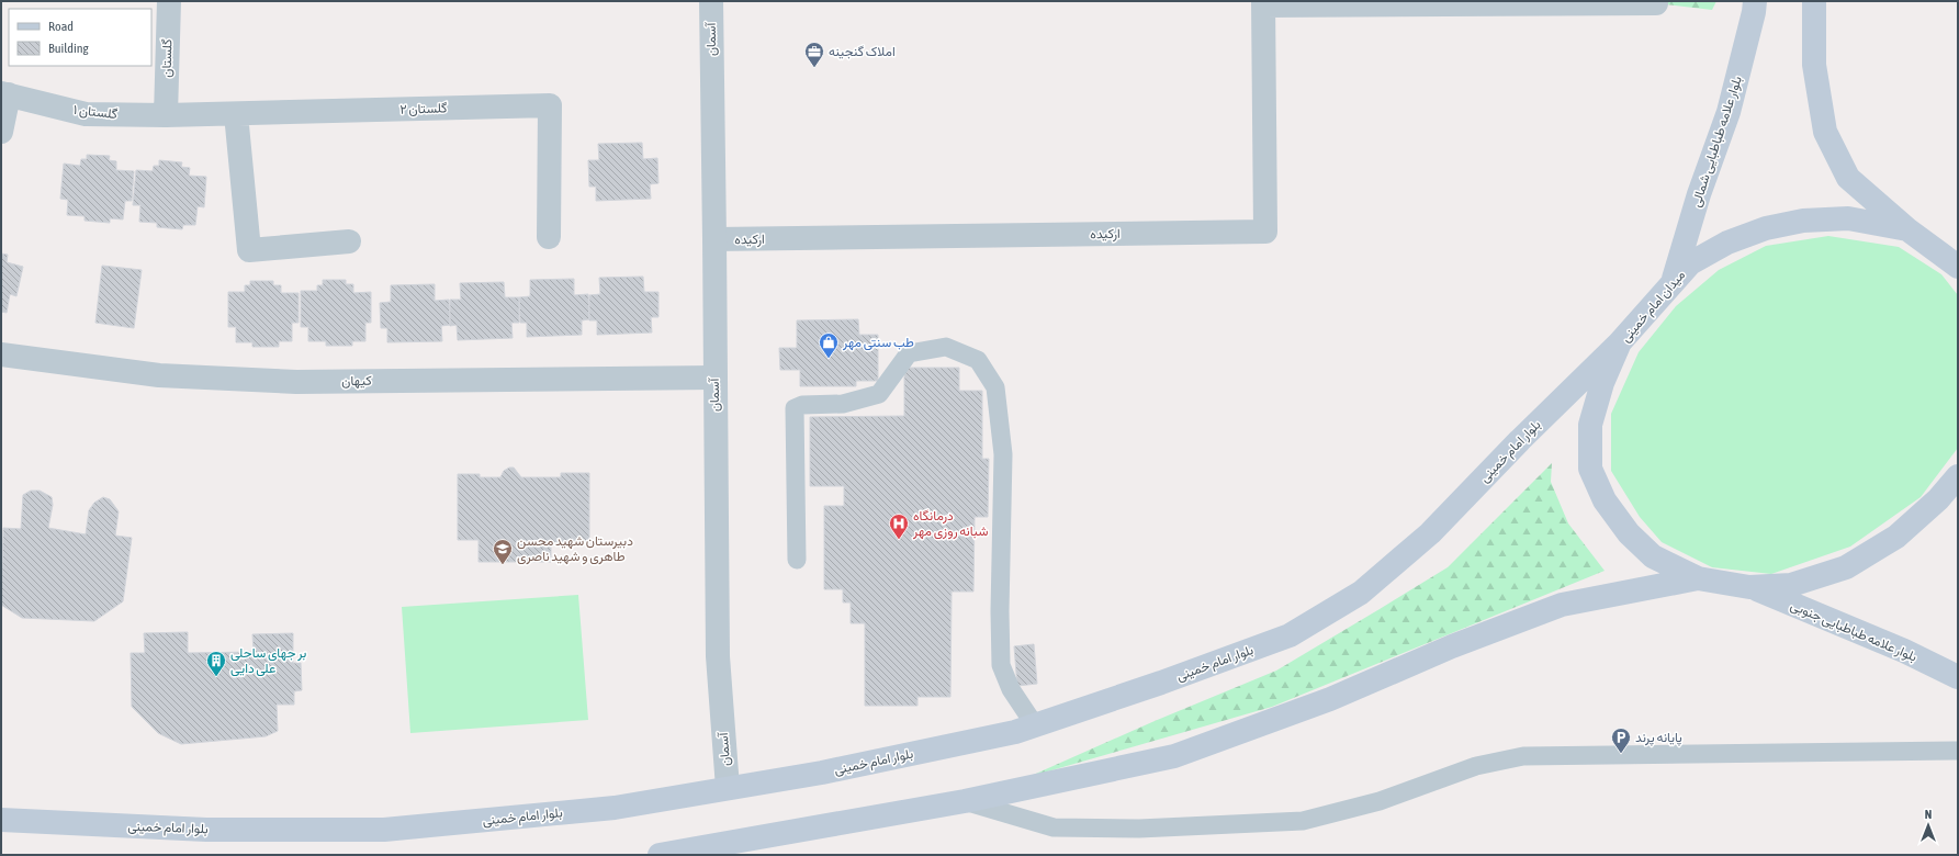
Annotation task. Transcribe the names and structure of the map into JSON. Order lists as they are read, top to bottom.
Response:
{
  "streets": {
    "main road": [
      "بلوار علامه طباطبایی شمالی",
      "میدان امام خمینی",
      "بلوار امام خمینی",
      "بلوار علامه طباطبایی جنوبی"
    ],
    "street": [
      "آسمان",
      "گلستان",
      "گلستان ۲",
      "گلستان ۱",
      "ارکیده",
      "کیهان"
    ]
  },
  "crossings": [
    ["آسمان", "ارکیده"],
    ["آسمان", "کیهان"],
    ["آسمان", "بلوار امام خمینی"],
    ["گلستان", "گلستان ۲"],
    ["گلستان", "گلستان ۱"],
    ["گلستان ۲", "گلستان ۱"],
    ["بلوار علامه طباطبایی شمالی", "میدان امام خمینی"],
    ["میدان امام خمینی", "بلوار امام خمینی"],
    ["میدان امام خمینی", "بلوار علامه طباطبایی جنوبی"]
  ],
  "places": {
    "office": ["املاک گنجینه"],
    "shop": ["طب سنتی مهر"],
    "hospital": ["درمانگاه شبانه روزی مهر"],
    "school or university": ["دبیرستان شهید محسن طاهری و شهید ناصری"],
    "building": ["بر جهای ساحلی علی دایی"],
    "parking": ["پایانه پرند"]
  },
  "legend": ["Road", "Building"],
  "north": "top"
}
